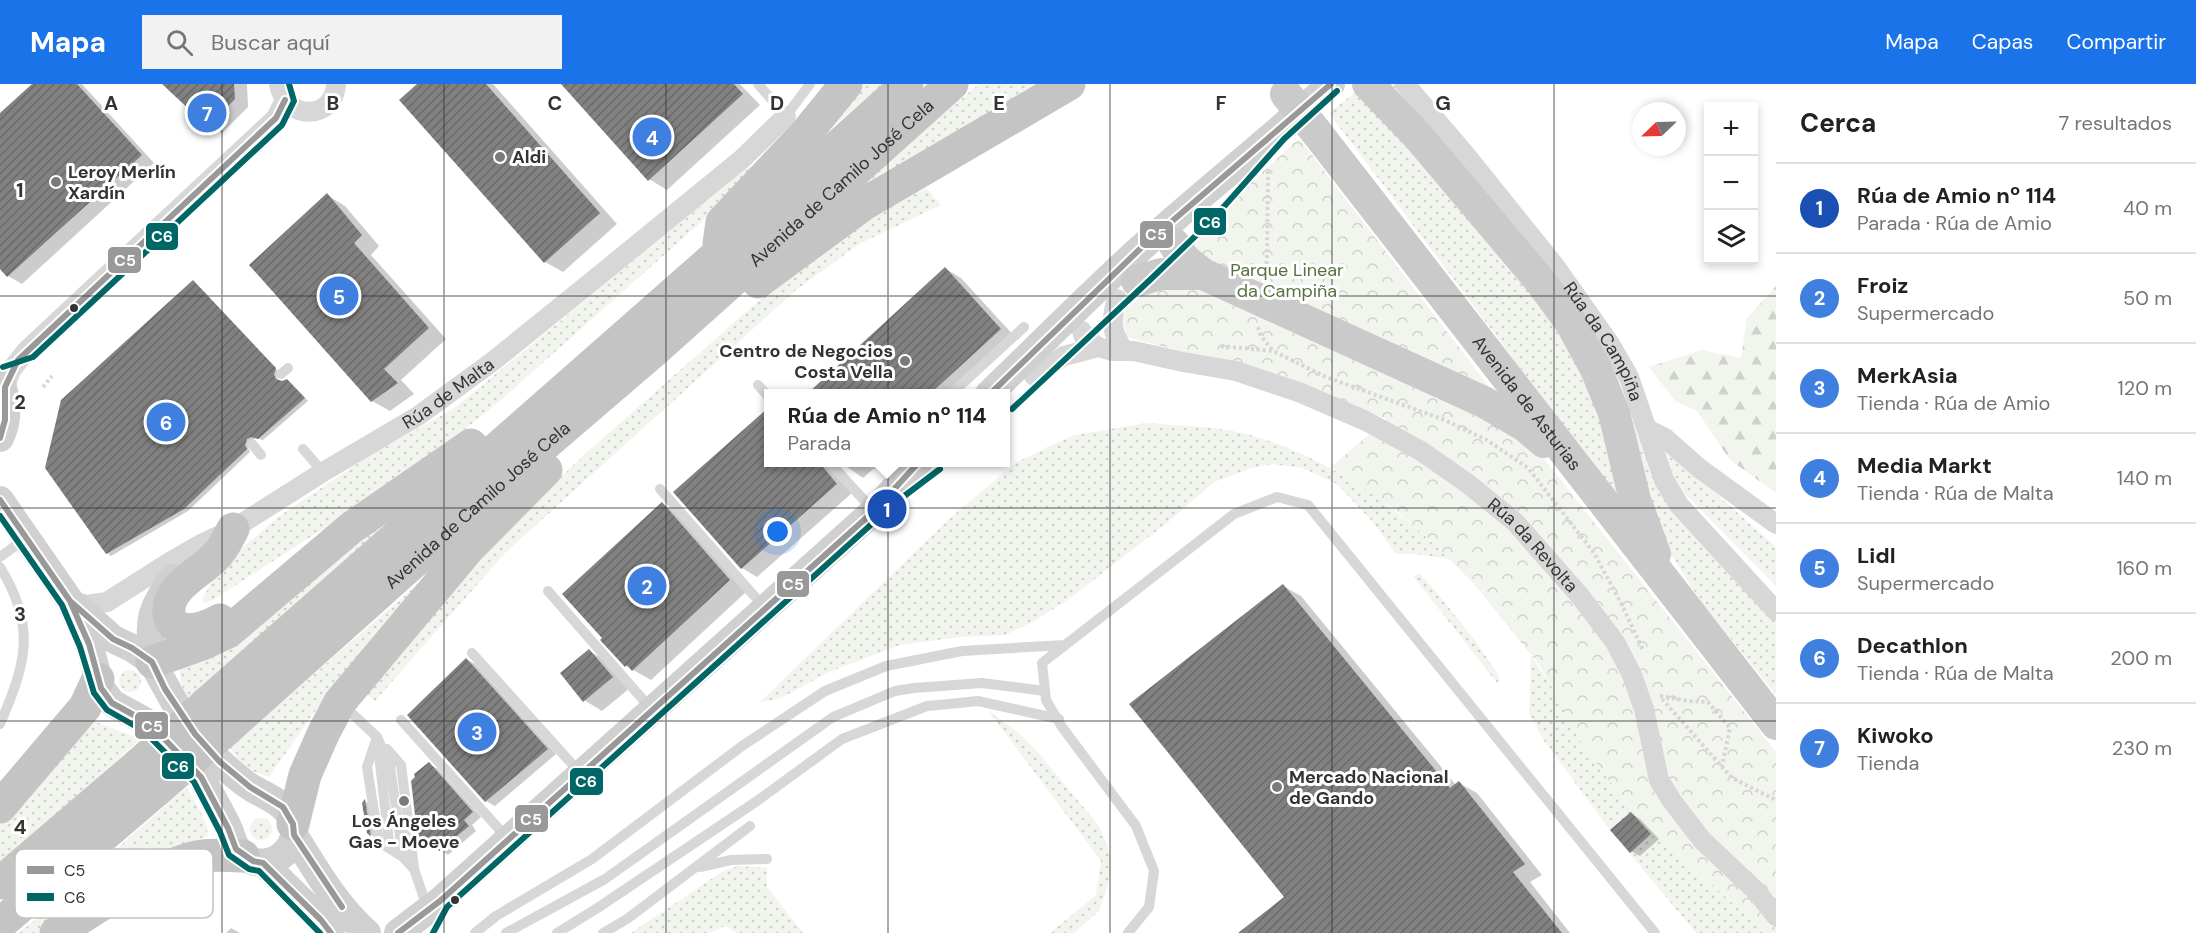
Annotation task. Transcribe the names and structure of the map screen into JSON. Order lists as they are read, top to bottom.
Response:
{
  "streets": {
    "highway": ["Avenida de Camilo José Cela"],
    "main road": ["Avenida de Asturias"],
    "street": ["Rúa da Campiña", "Rúa de Malta", "Rúa da Revolta"]
  },
  "parks": ["Parque Linear da Campiña"],
  "places": [
    "Aldi",
    "Leroy Merlín Xardín",
    "Centro de Negocios Costa Vella",
    "Mercado Nacional de Gando",
    "Los Ángeles Gas - Moeve"
  ],
  "lines": ["transit line C5", "transit line C6"],
  "legend": ["C5", "C6"],
  "north": "bottom left",
  "page": {
    "header": "Mapa",
    "search": "Buscar aquí",
    "nav": ["Mapa", "Capas", "Compartir"],
    "heading": ["Cerca", "7 resultados"],
    "pins": [
      "7",
      "4",
      "5",
      "6",
      "1",
      "2",
      "3"
    ],
    "map_buttons": ["+", "−"],
    "list": [
      {
        "mark": "1",
        "name": "Rúa de Amio nº 114",
        "note": "Parada · Rúa de Amio",
        "value": "40 m"
      },
      {
        "mark": "2",
        "name": "Froiz",
        "note": "Supermercado",
        "value": "50 m"
      },
      {
        "mark": "3",
        "name": "MerkAsia",
        "note": "Tienda · Rúa de Amio",
        "value": "120 m"
      },
      {
        "mark": "4",
        "name": "Media Markt",
        "note": "Tienda · Rúa de Malta",
        "value": "140 m"
      },
      {
        "mark": "5",
        "name": "Lidl",
        "note": "Supermercado",
        "value": "160 m"
      },
      {
        "mark": "6",
        "name": "Decathlon",
        "note": "Tienda · Rúa de Malta",
        "value": "200 m"
      },
      {
        "mark": "7",
        "name": "Kiwoko",
        "note": "Tienda",
        "value": "230 m"
      }
    ],
    "popup": ["Rúa de Amio nº 114", "Parada"]
  },
  "grid": {
    "columns": [
      "A",
      "B",
      "C",
      "D",
      "E",
      "F",
      "G"
    ],
    "rows": [
      "1",
      "2",
      "3",
      "4"
    ]
  }
}
